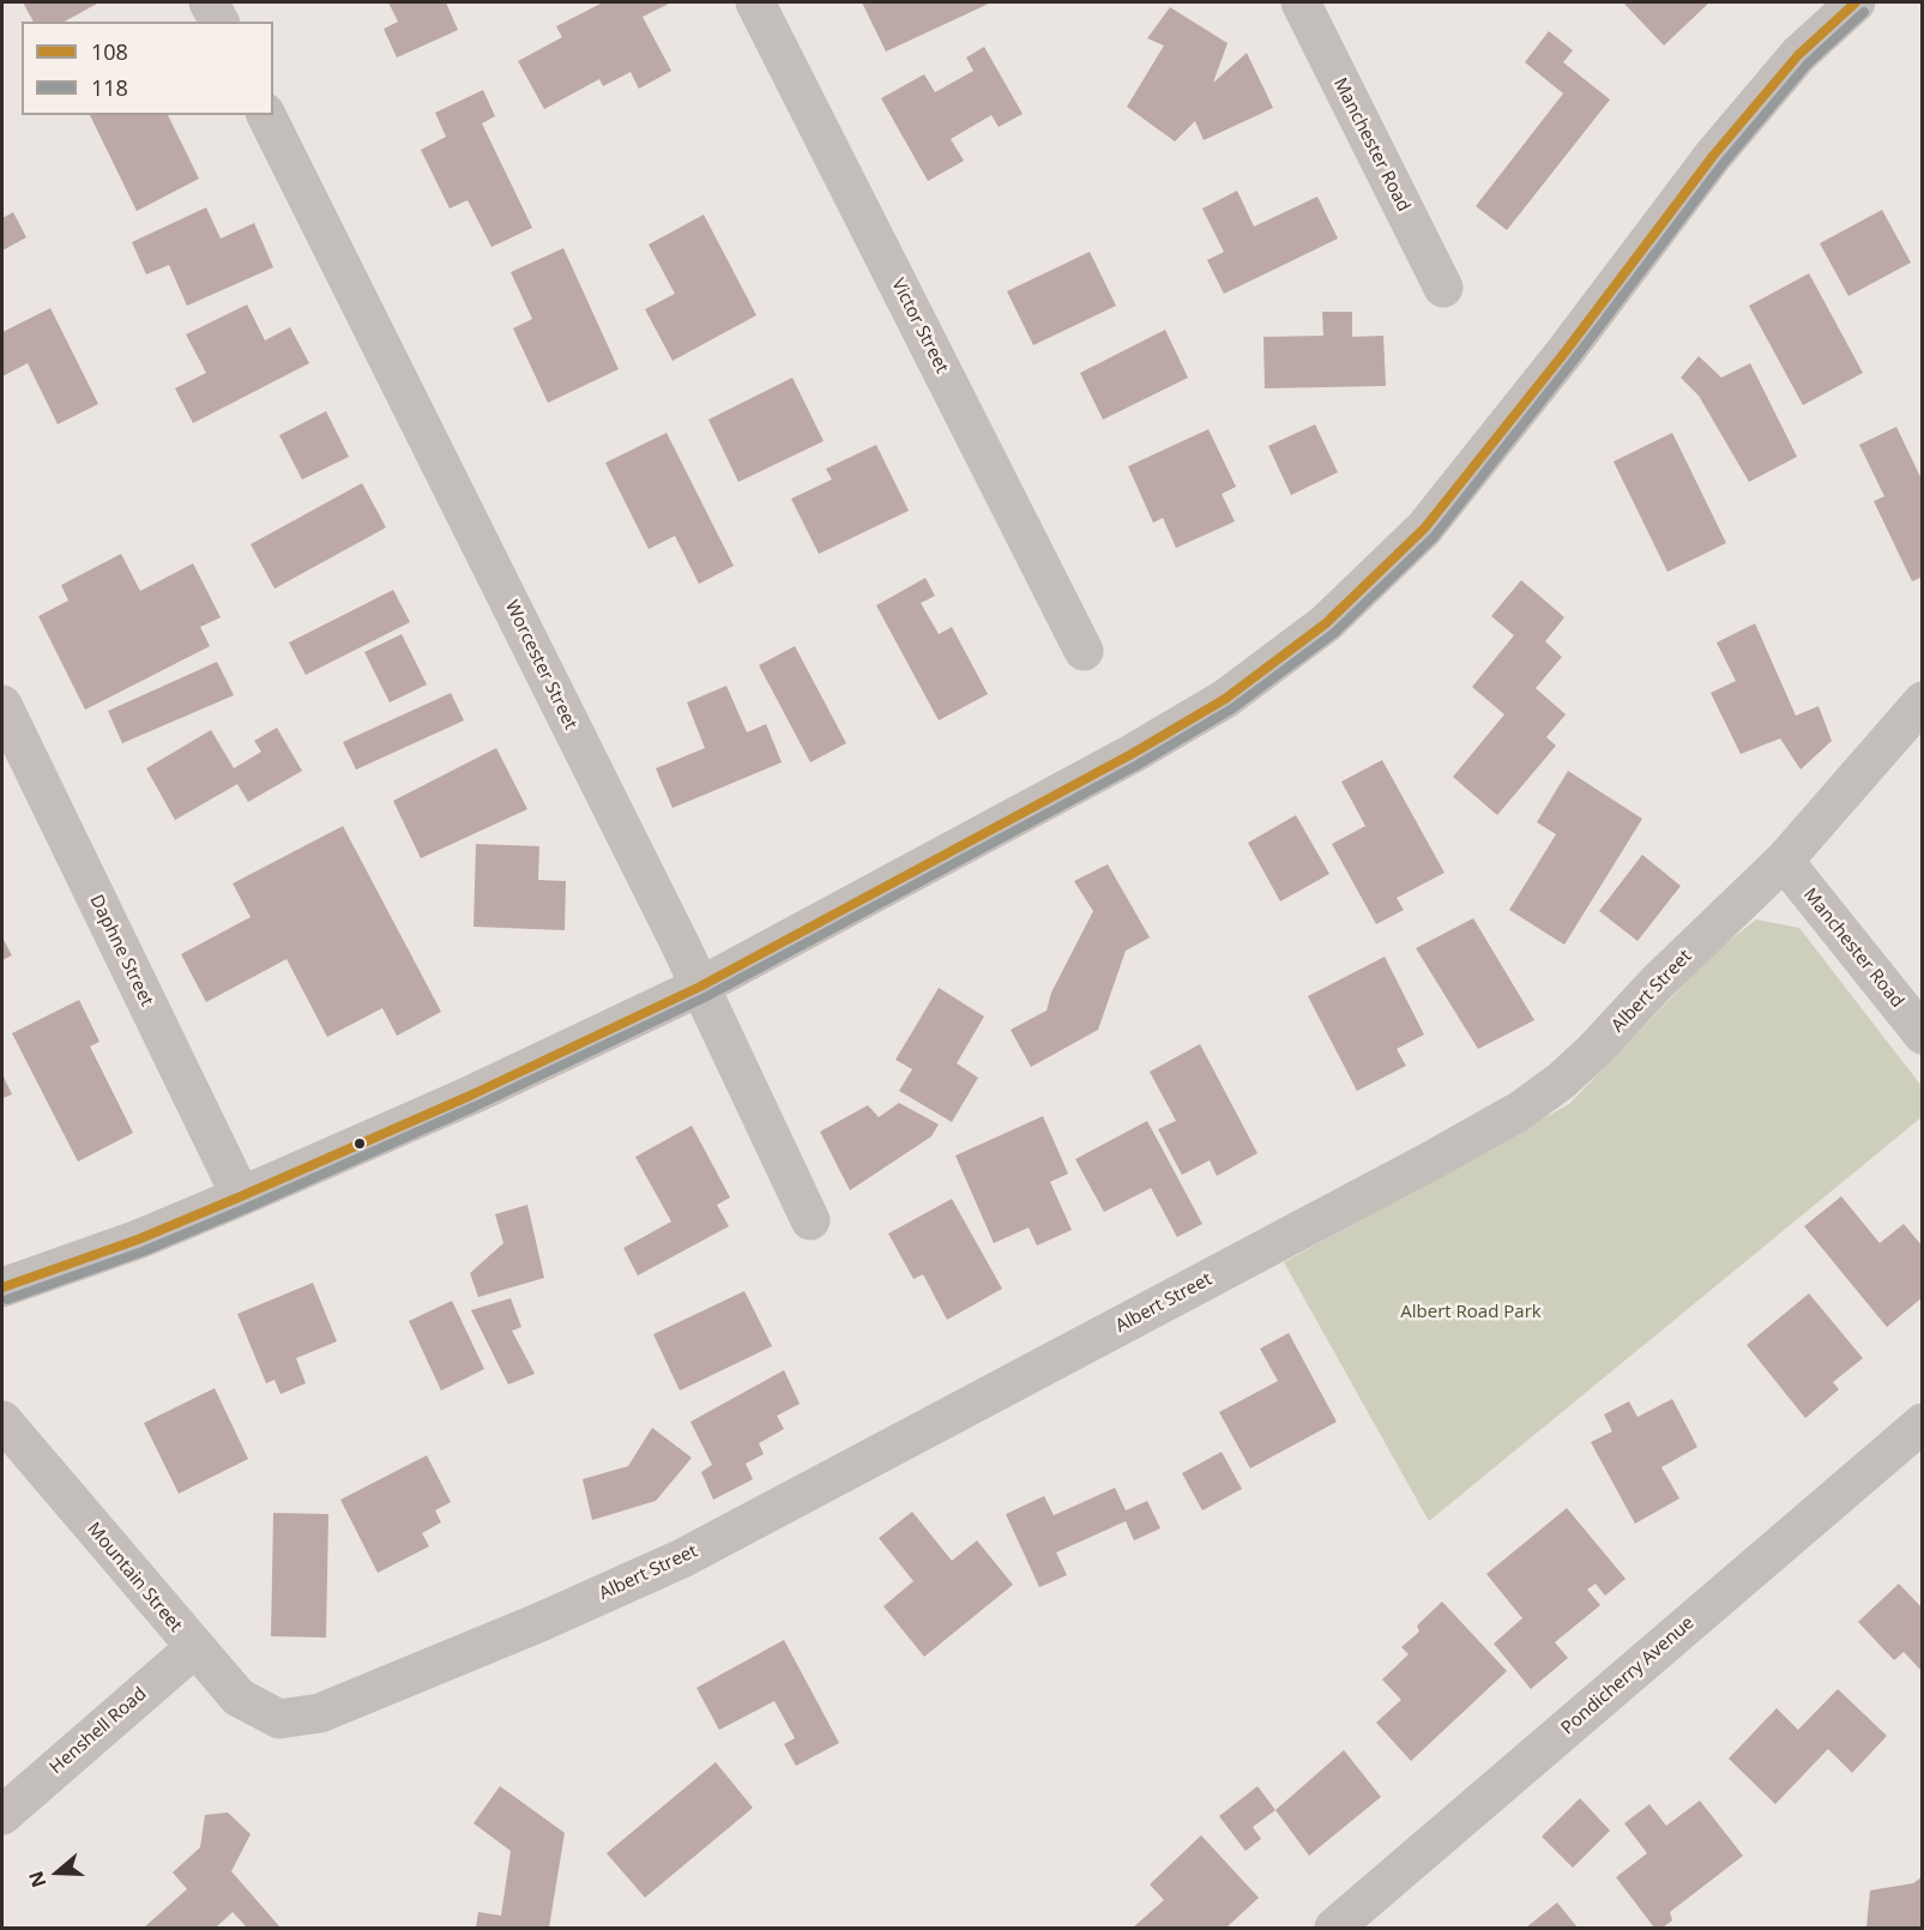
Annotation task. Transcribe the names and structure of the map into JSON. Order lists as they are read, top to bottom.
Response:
{
  "streets": {
    "street": [
      "Manchester Road",
      "Victor Street",
      "Worcester Street",
      "Daphne Street",
      "Albert Street",
      "Mountain Street",
      "Pondicherry Avenue",
      "Henshell Road"
    ]
  },
  "crossings": [
    ["Manchester Road", "Albert Street"],
    ["Albert Street", "Mountain Street"],
    ["Mountain Street", "Henshell Road"]
  ],
  "parks": ["Albert Road Park"],
  "lines": ["transit line 108", "transit line 118"],
  "legend": ["108", "118"],
  "north": "left"
}
